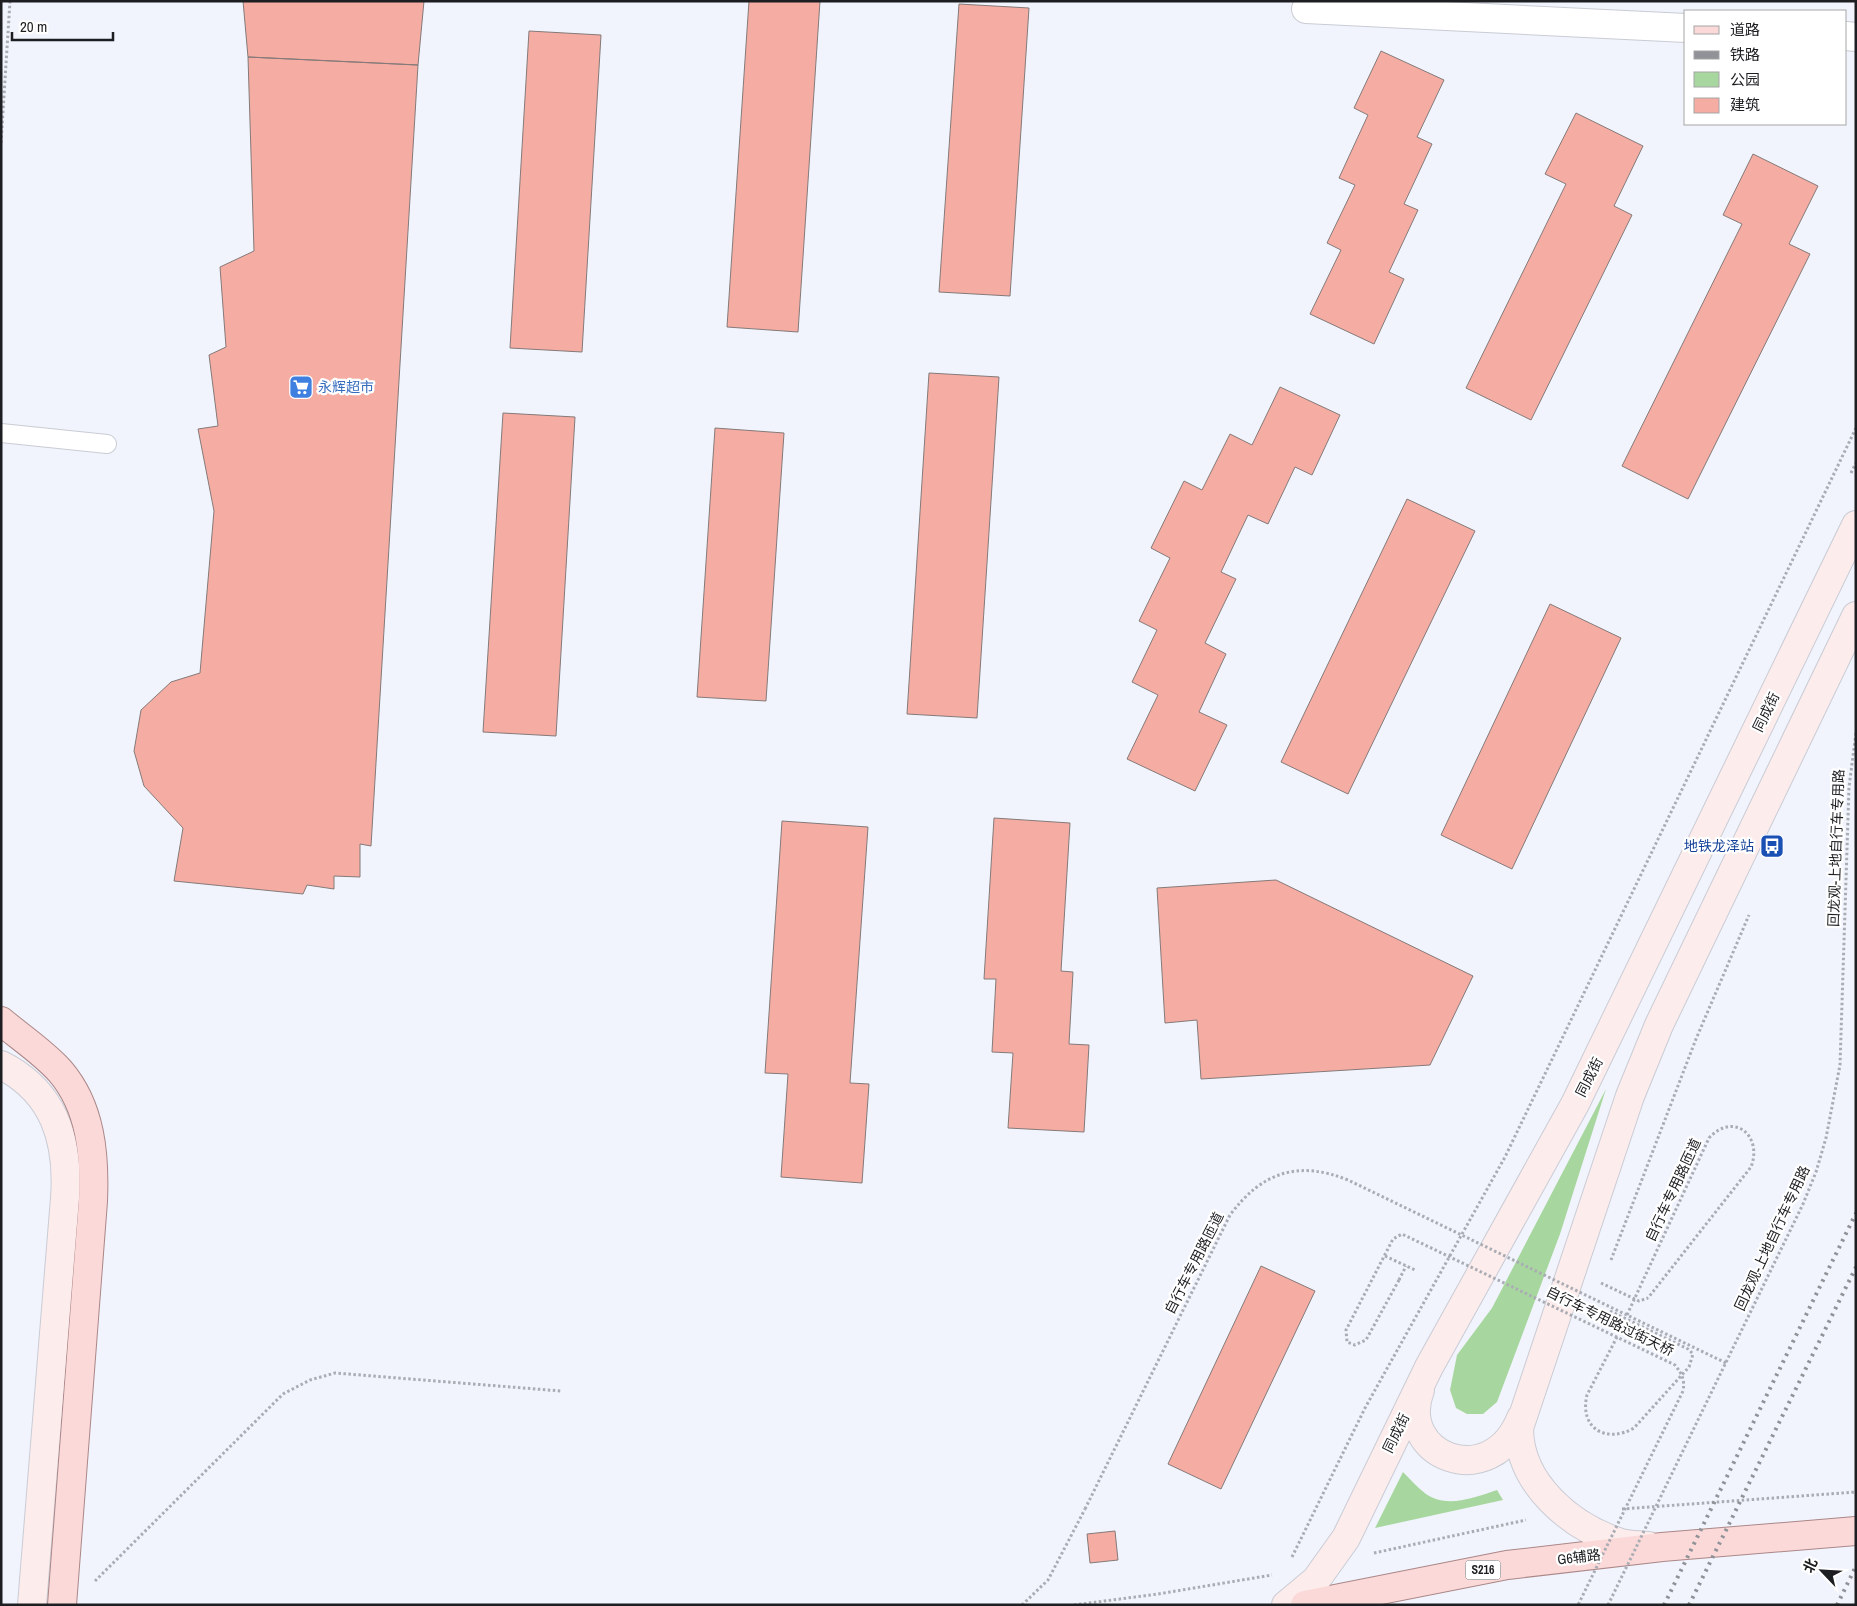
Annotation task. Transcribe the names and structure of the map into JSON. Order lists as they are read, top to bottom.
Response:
{
  "streets": {
    "main road": ["同成街", "G6辅路", "S216"],
    "path": ["回龙观-上地自行车专用路", "自行车专用路匝道", "自行车专用路过街天桥"]
  },
  "crossings": [
    ["回龙观-上地自行车专用路", "自行车专用路匝道"]
  ],
  "places": {
    "supermarket": ["永辉超市"],
    "bus stop": ["地铁龙泽站"]
  },
  "legend": [
    "道路",
    "铁路",
    "公园",
    "建筑"
  ],
  "scale_bar": "20 m",
  "north": "top left"
}
